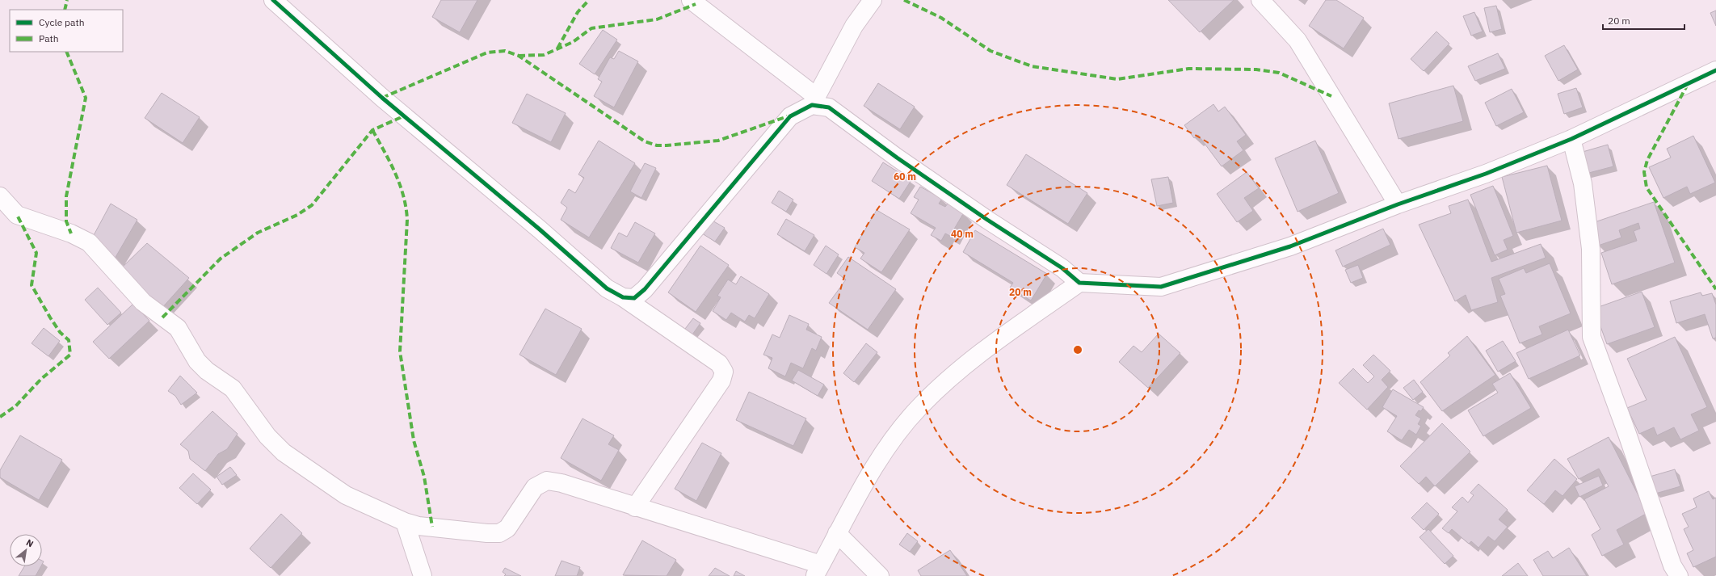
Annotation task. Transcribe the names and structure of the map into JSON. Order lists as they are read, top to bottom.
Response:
{
  "legend": ["Cycle path", "Path"],
  "scale_bar": "20 m",
  "north": "top right",
  "rings": ["60 m", "40 m", "20 m"]
}
